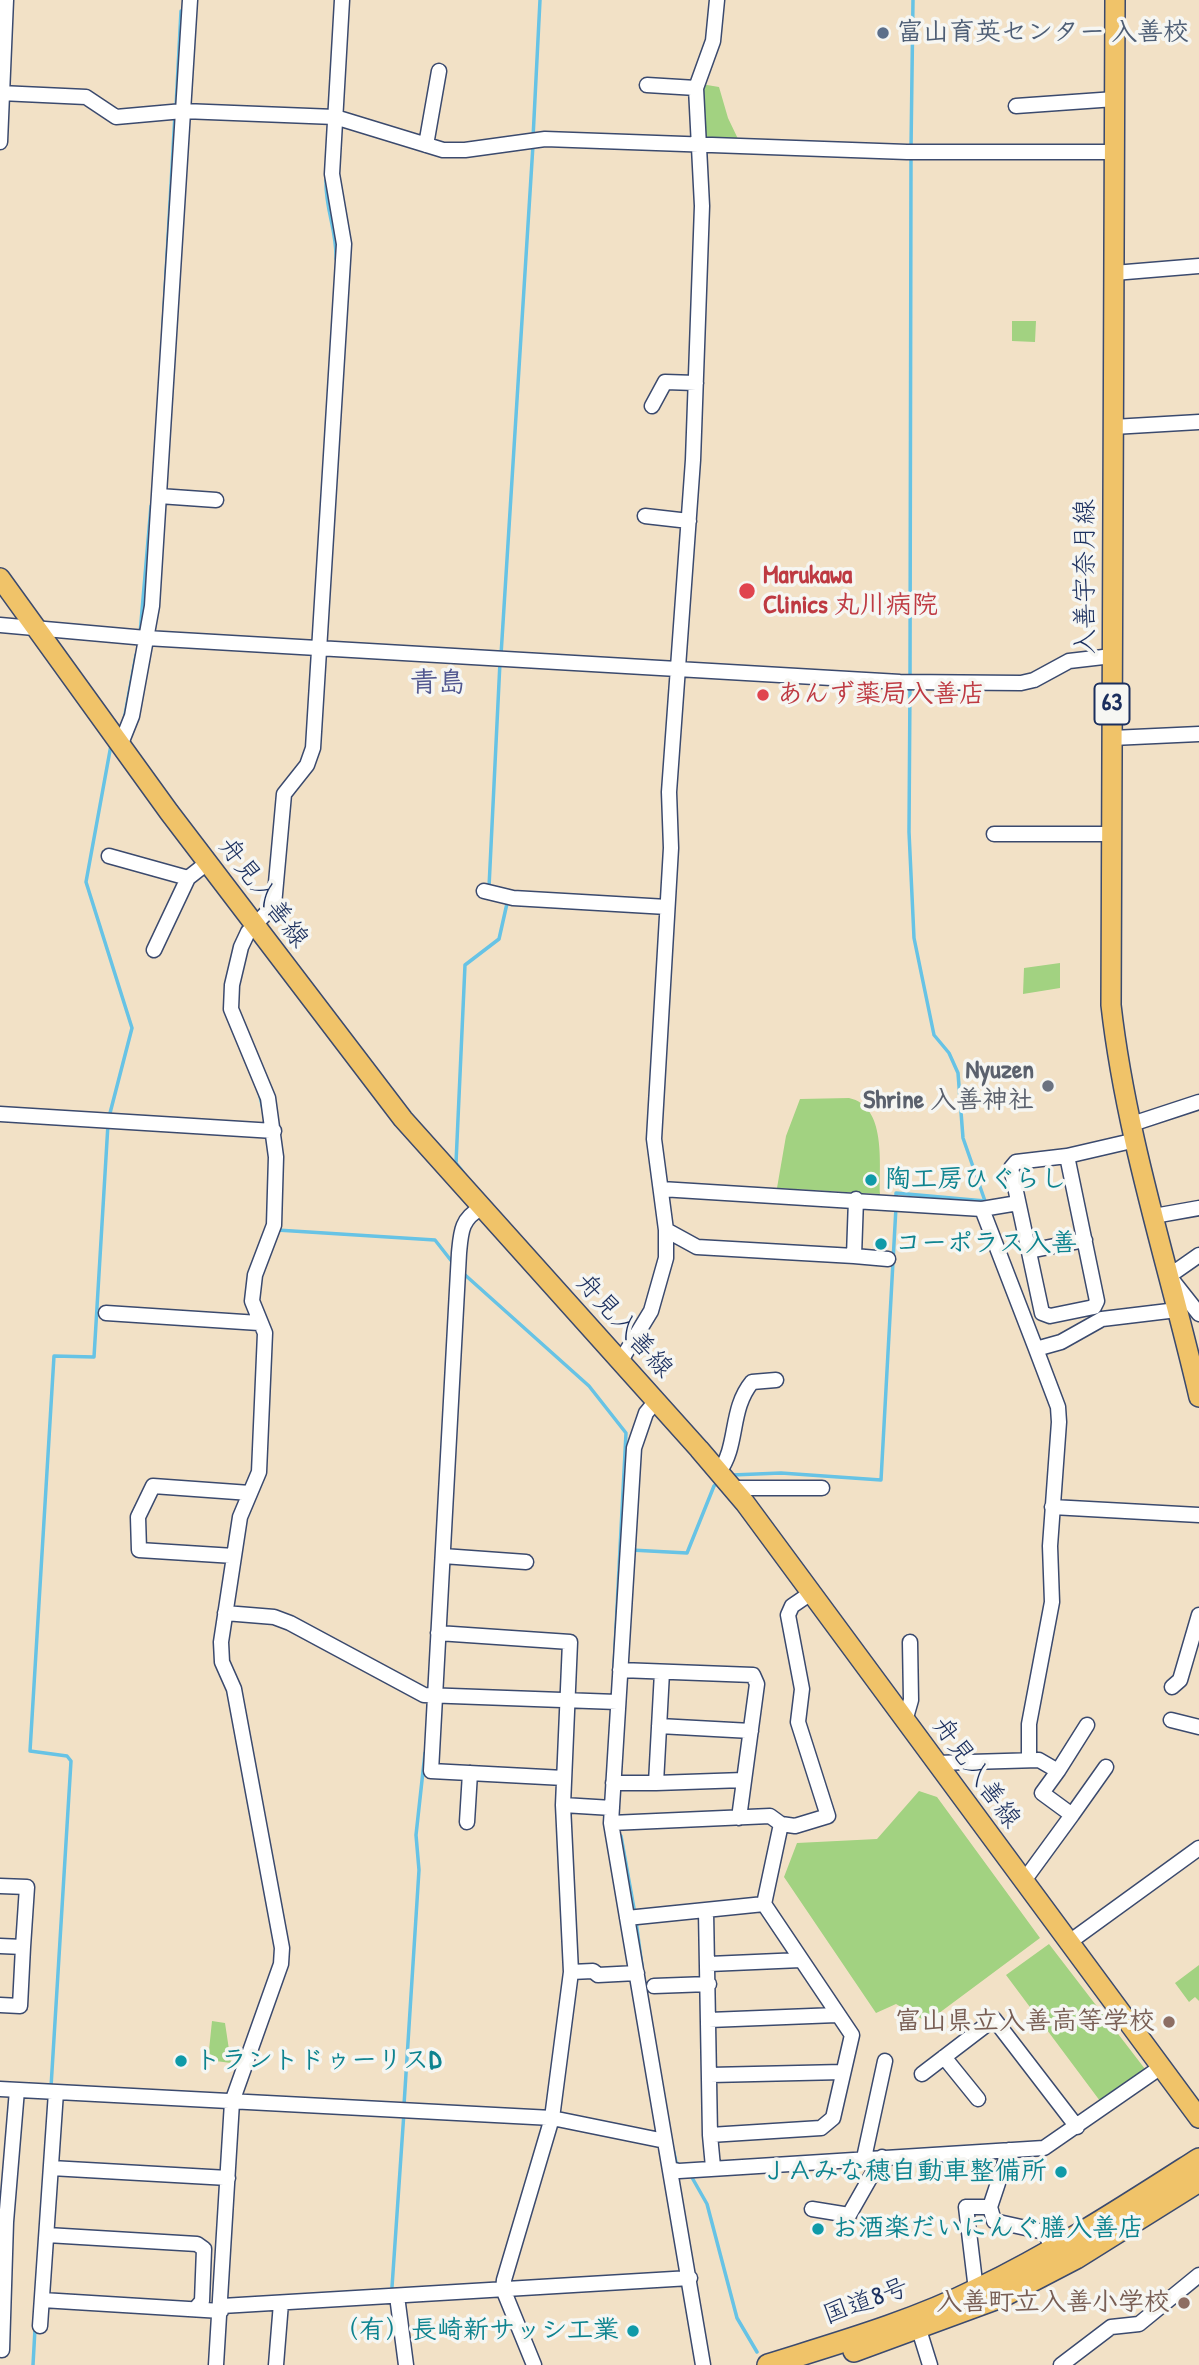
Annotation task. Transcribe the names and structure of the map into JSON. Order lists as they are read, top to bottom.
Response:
{
  "streets": {
    "highway": ["国道8号"],
    "main road": ["入善宇奈月線", "63", "舟見入善線"]
  },
  "districts": ["青島"],
  "places": [
    "富山育英センター 入善校",
    "Marukawa Clinics 丸川病院",
    "あんず薬局入善店",
    "Nyuzen Shrine 入善神社",
    "陶工房ひぐらし",
    "コーポラス入善",
    "富山県立入善高等学校",
    "トラントドゥーリスD",
    "ＪＡみな穂自動車整備所",
    "お酒楽だいにんぐ膳入善店",
    "入善町立入善小学校",
    "（有）長崎新サッシ工業"
  ]
}
